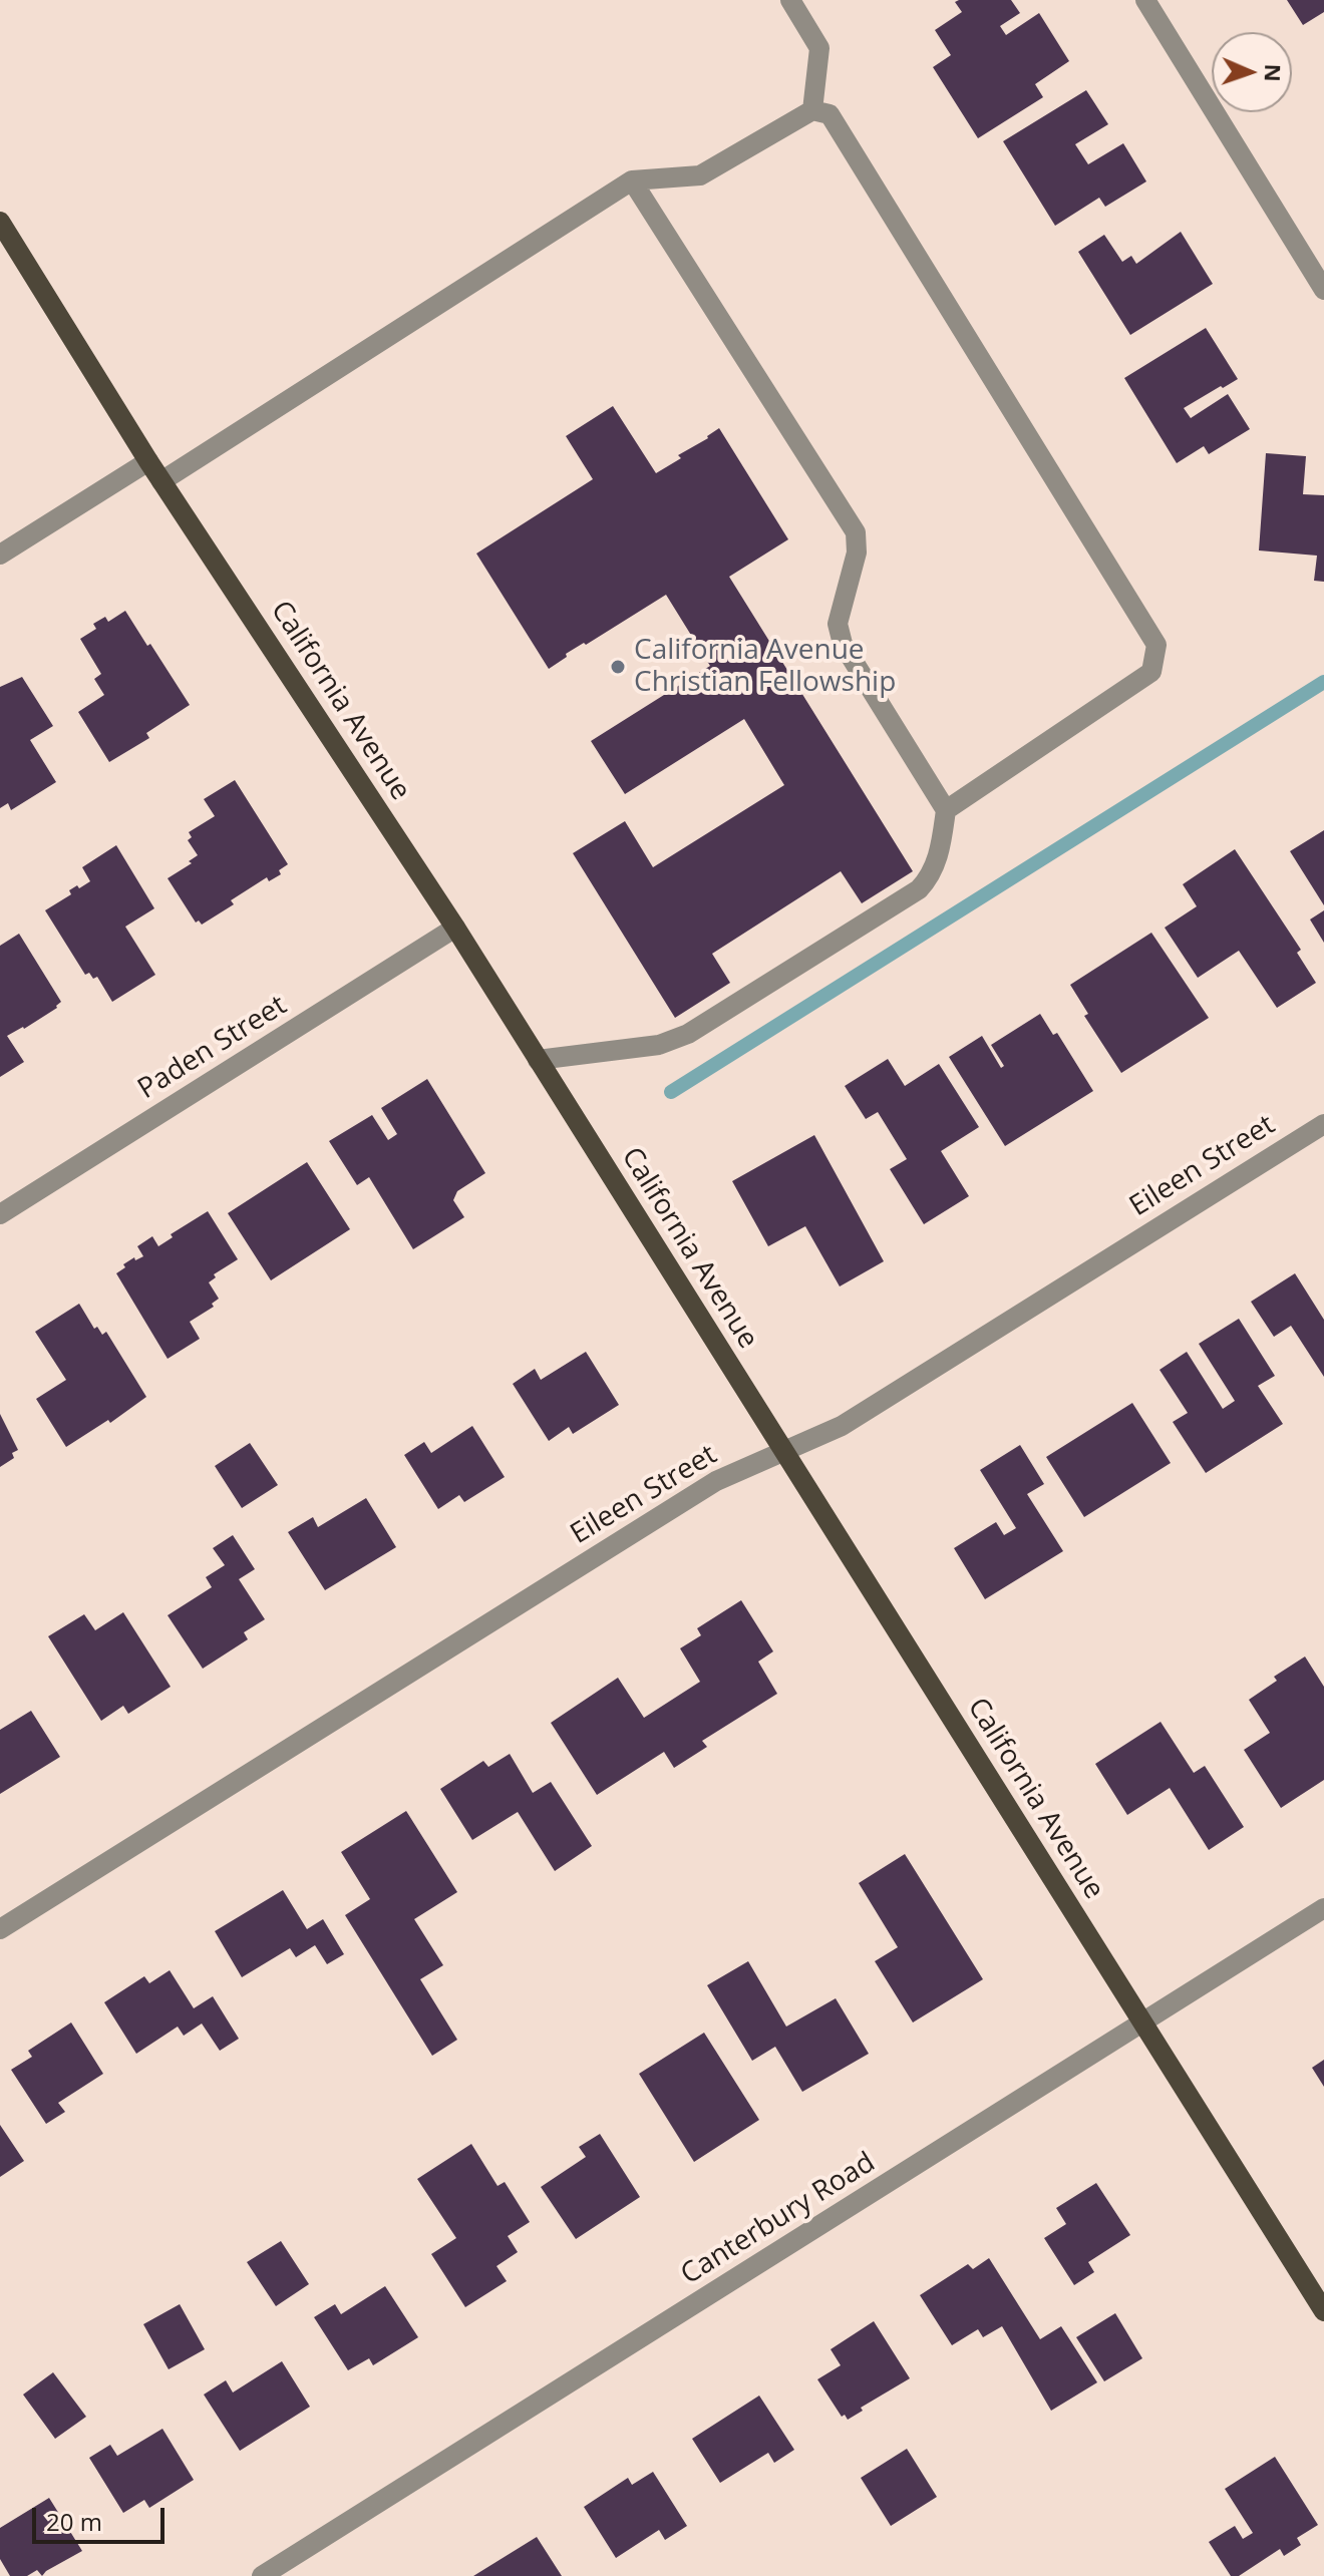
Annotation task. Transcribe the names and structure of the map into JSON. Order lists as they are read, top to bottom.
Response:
{
  "streets": {
    "main road": ["California Avenue"],
    "street": ["Paden Street", "Eileen Street", "Canterbury Road"]
  },
  "crossings": [
    ["California Avenue", "Paden Street"],
    ["California Avenue", "Eileen Street"],
    ["California Avenue", "Canterbury Road"]
  ],
  "places": ["California Avenue Christian Fellowship"],
  "scale_bar": "20 m",
  "north": "right"
}
